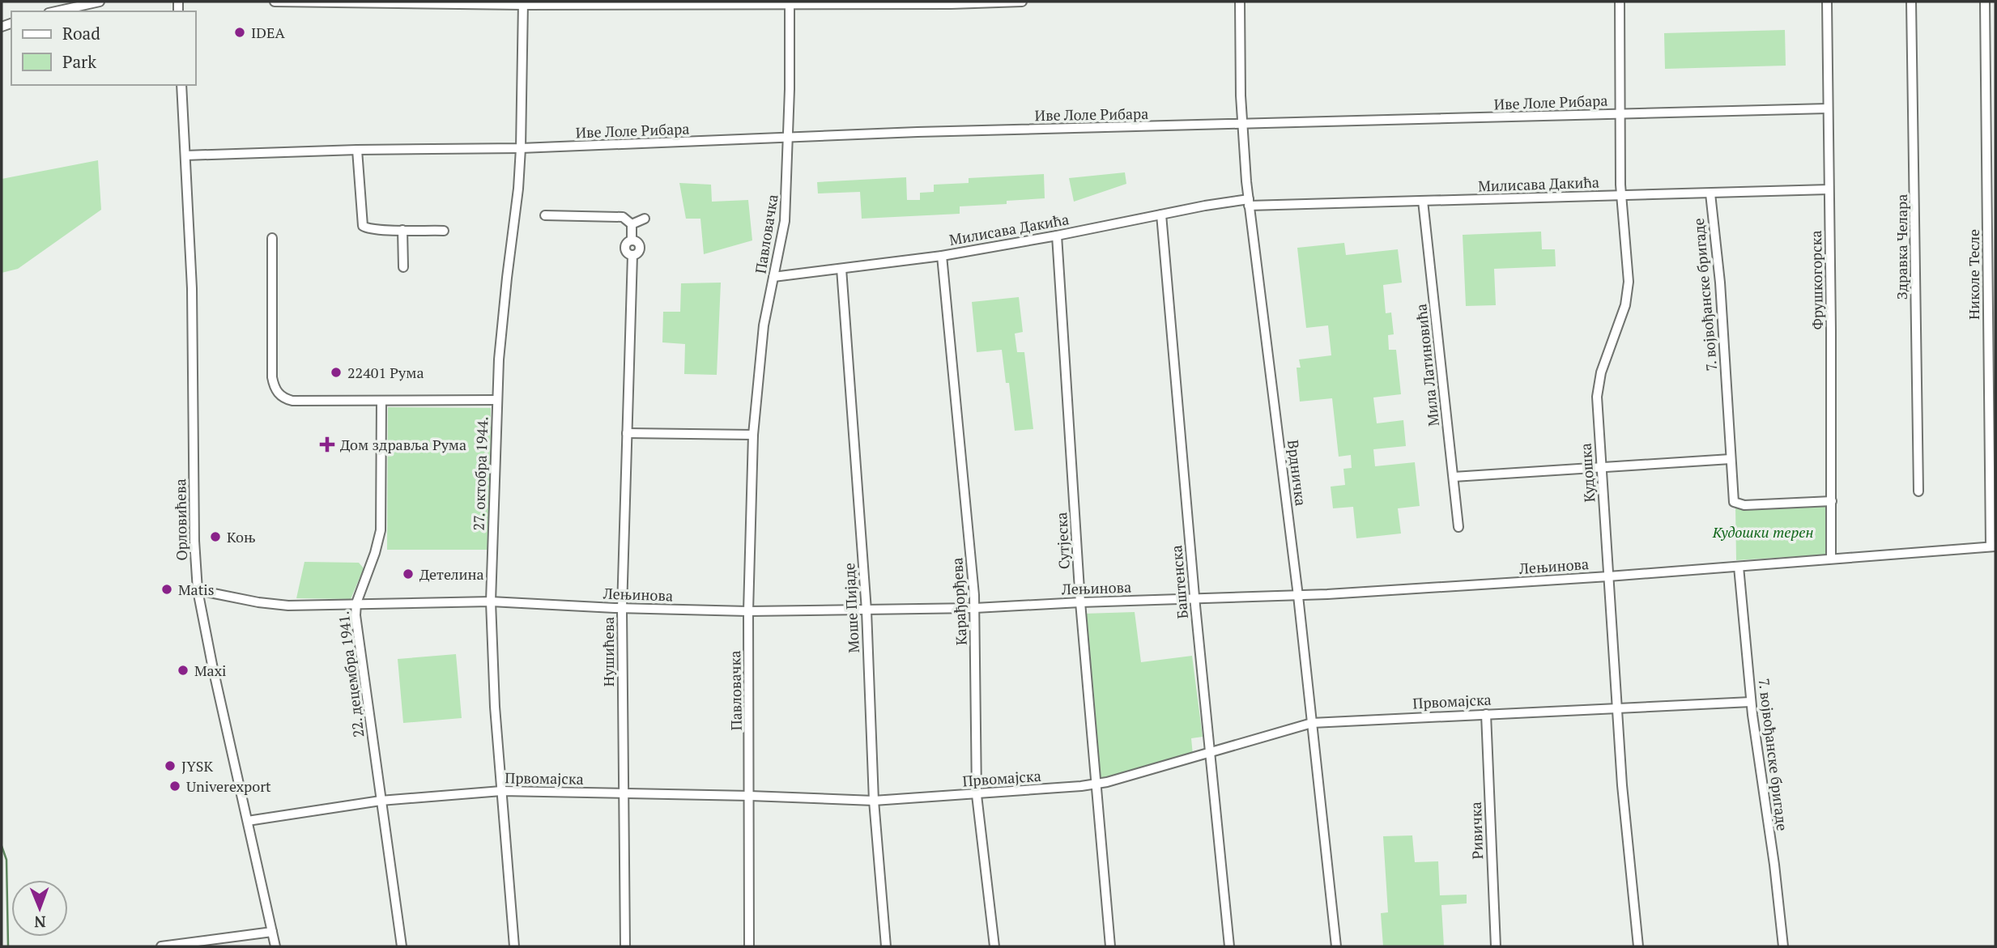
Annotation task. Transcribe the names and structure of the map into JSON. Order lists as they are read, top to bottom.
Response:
{
  "streets": {
    "street": [
      "Иве Лоле Рибара",
      "Милисава Дакића",
      "Павловачка",
      "Здравка Челара",
      "Николе Тесле",
      "Фрушкогорска",
      "7. војвођанске бригаде",
      "Мила Латиновића",
      "Врдничка",
      "Кудошка",
      "27. октобра 1944.",
      "Орловићева",
      "Сутјеска",
      "Лењинова",
      "Баштенска",
      "Карађорђева",
      "Моше Пијаде",
      "Нушићева",
      "22. децембра 1941.",
      "Првомајска",
      "Ривичка"
    ]
  },
  "crossings": [
    ["Иве Лоле Рибара", "Павловачка"],
    ["Иве Лоле Рибара", "Фрушкогорска"],
    ["Иве Лоле Рибара", "Врдничка"],
    ["Иве Лоле Рибара", "Кудошка"],
    ["Иве Лоле Рибара", "27. октобра 1944."],
    ["Иве Лоле Рибара", "Орловићева"],
    ["Милисава Дакића", "Павловачка"],
    ["Милисава Дакића", "Фрушкогорска"],
    ["Милисава Дакића", "7. војвођанске бригаде"],
    ["Милисава Дакића", "Мила Латиновића"],
    ["Милисава Дакића", "Врдничка"],
    ["Милисава Дакића", "Кудошка"],
    ["Милисава Дакића", "Сутјеска"],
    ["Милисава Дакића", "Баштенска"],
    ["Милисава Дакића", "Карађорђева"],
    ["Милисава Дакића", "Моше Пијаде"],
    ["Павловачка", "Лењинова"],
    ["Павловачка", "Првомајска"],
    ["Николе Тесле", "Лењинова"],
    ["Фрушкогорска", "7. војвођанске бригаде"],
    ["Фрушкогорска", "Лењинова"],
    ["7. војвођанске бригаде", "Лењинова"],
    ["7. војвођанске бригаде", "Првомајска"],
    ["Врдничка", "Лењинова"],
    ["Врдничка", "Првомајска"],
    ["Кудошка", "Лењинова"],
    ["Кудошка", "Првомајска"],
    ["27. октобра 1944.", "Лењинова"],
    ["27. октобра 1944.", "Првомајска"],
    ["Орловићева", "Лењинова"],
    ["Орловићева", "Првомајска"],
    ["Сутјеска", "Лењинова"],
    ["Сутјеска", "Првомајска"],
    ["Лењинова", "Баштенска"],
    ["Лењинова", "Карађорђева"],
    ["Лењинова", "Моше Пијаде"],
    ["Лењинова", "Нушићева"],
    ["Лењинова", "22. децембра 1941."],
    ["Баштенска", "Првомајска"],
    ["Карађорђева", "Првомајска"],
    ["Моше Пијаде", "Првомајска"],
    ["Нушићева", "Првомајска"],
    ["22. децембра 1941.", "Првомајска"],
    ["Првомајска", "Ривичка"]
  ],
  "parks": ["Кудошки терен"],
  "places": {
    "other": [
      "IDEA",
      "22401 Рума",
      "Коњ",
      "Детелина",
      "Matis",
      "Maxi",
      "JYSK",
      "Univerexport"
    ],
    "health": ["Дом здравља Рума"]
  },
  "legend": ["Road", "Park"],
  "north": "bottom"
}
